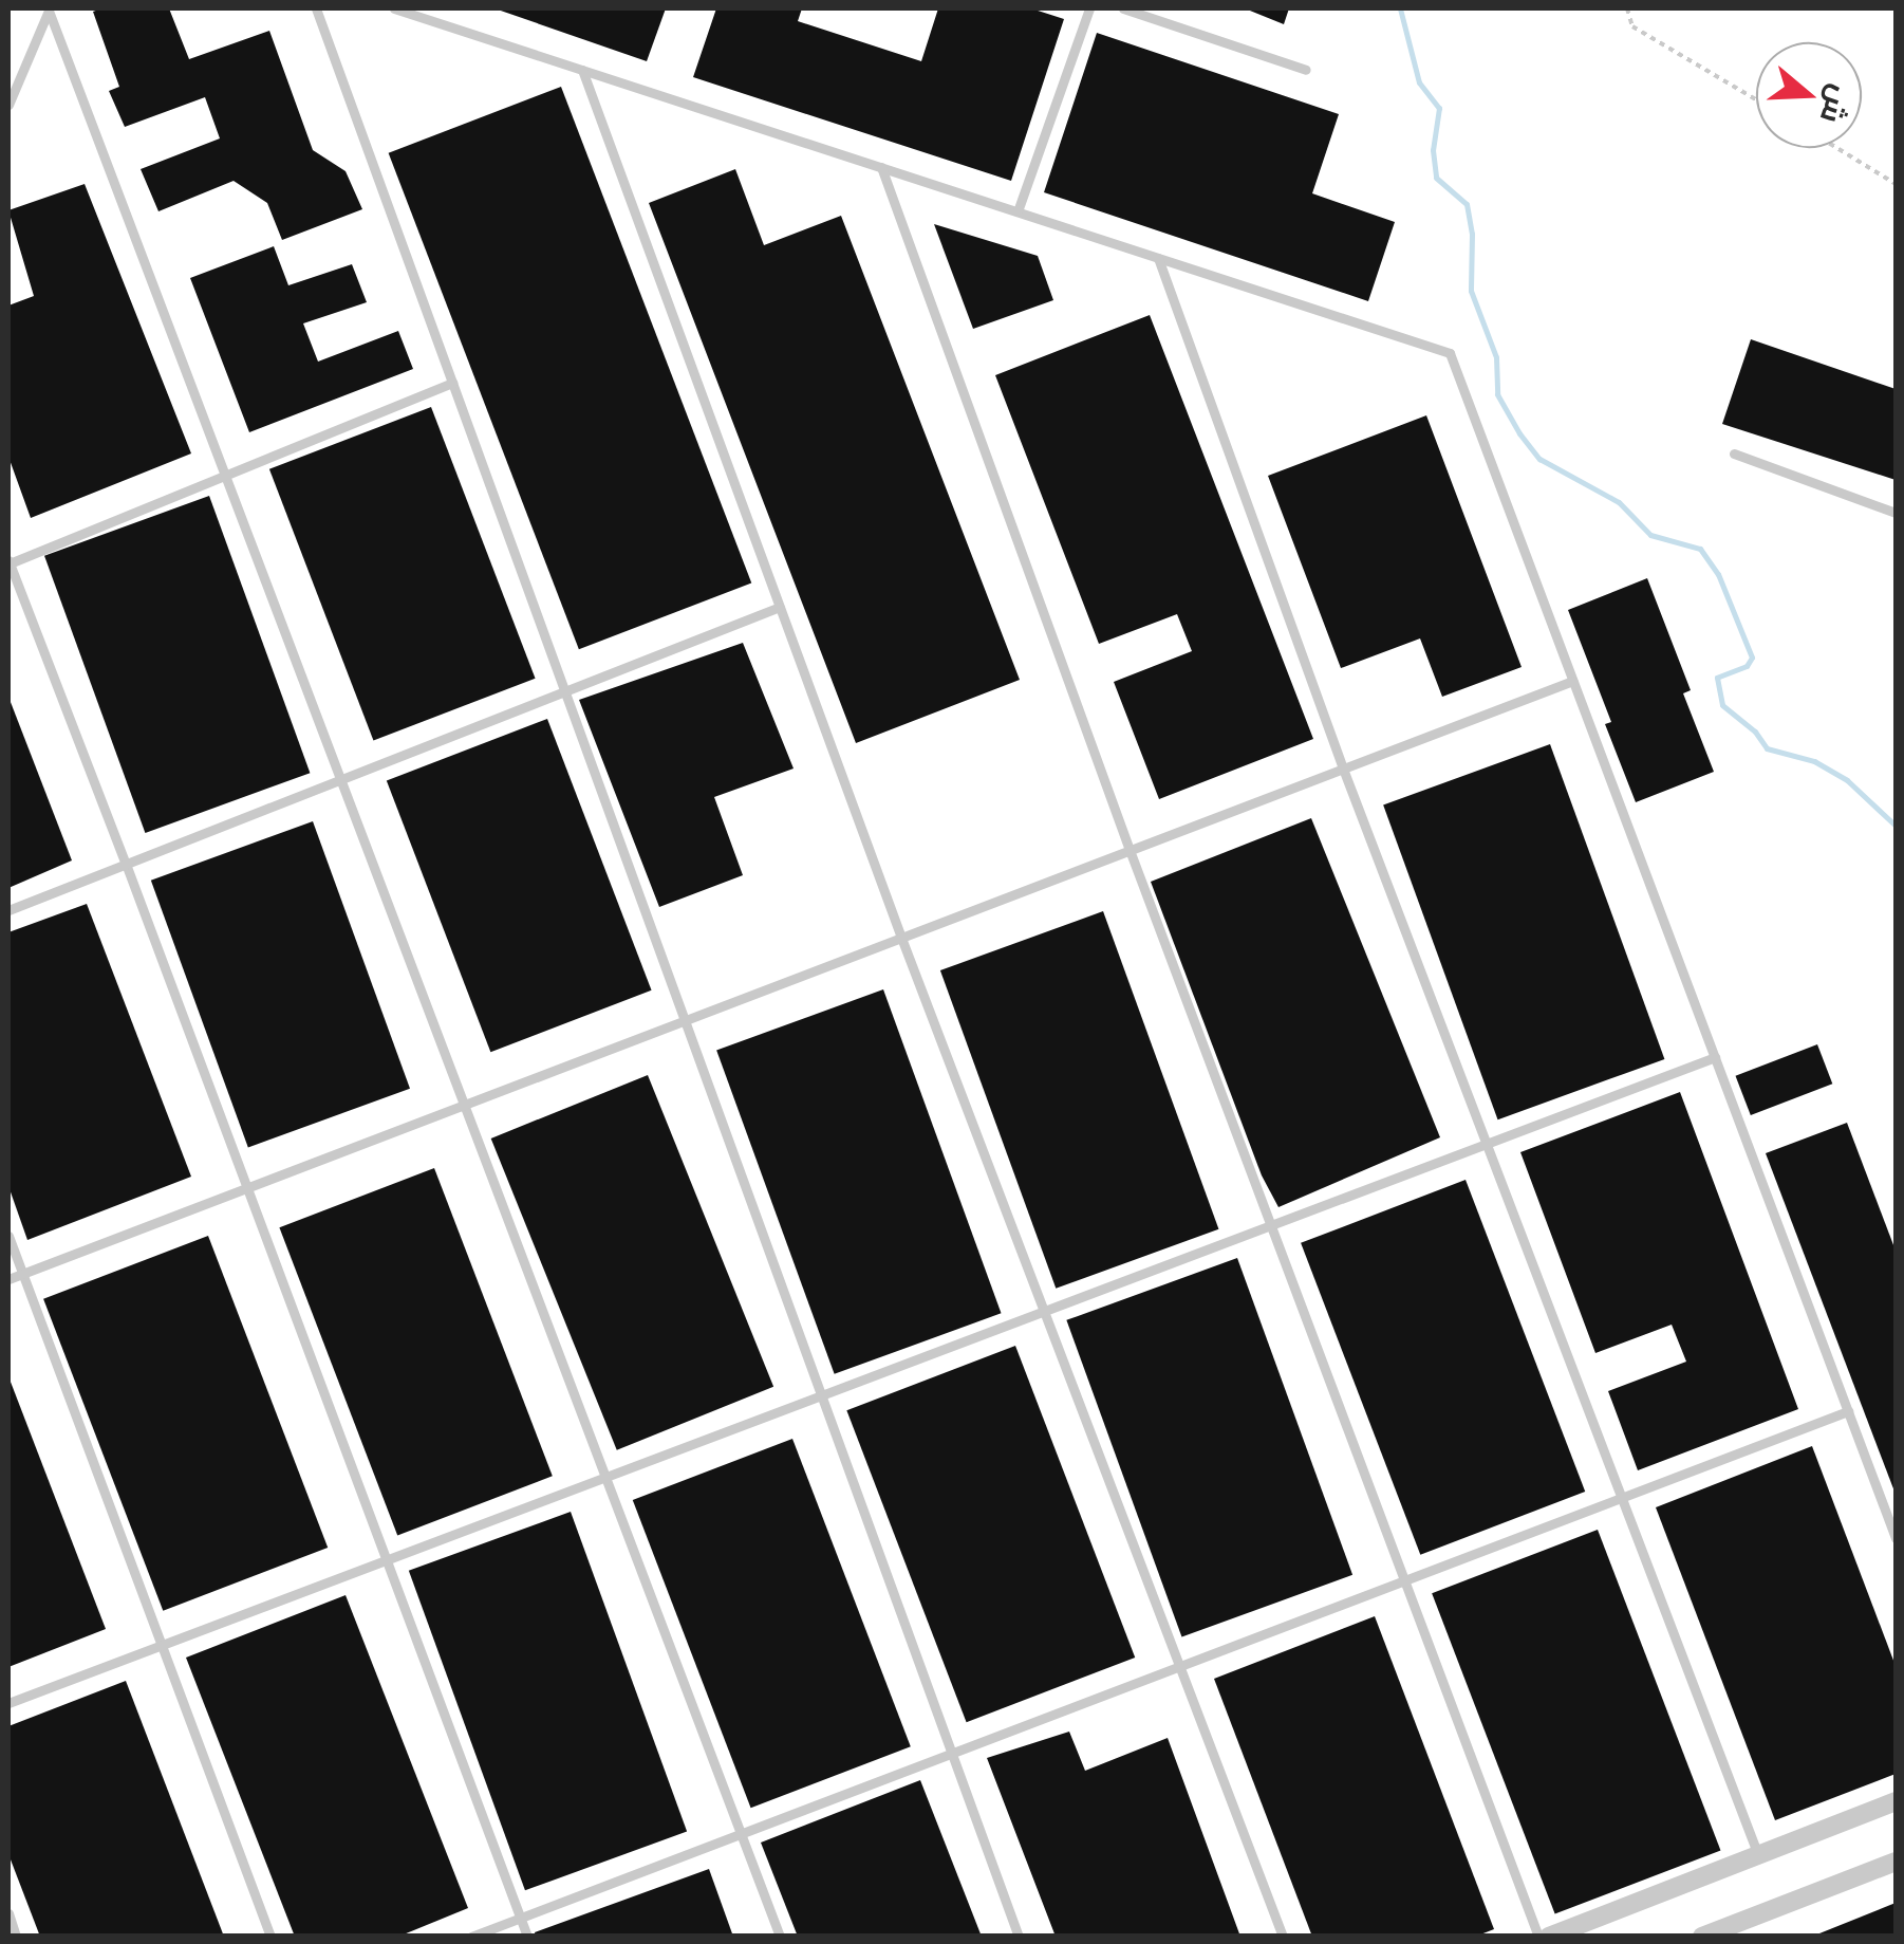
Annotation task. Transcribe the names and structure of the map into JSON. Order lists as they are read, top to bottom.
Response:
{
  "north": "right"
}
